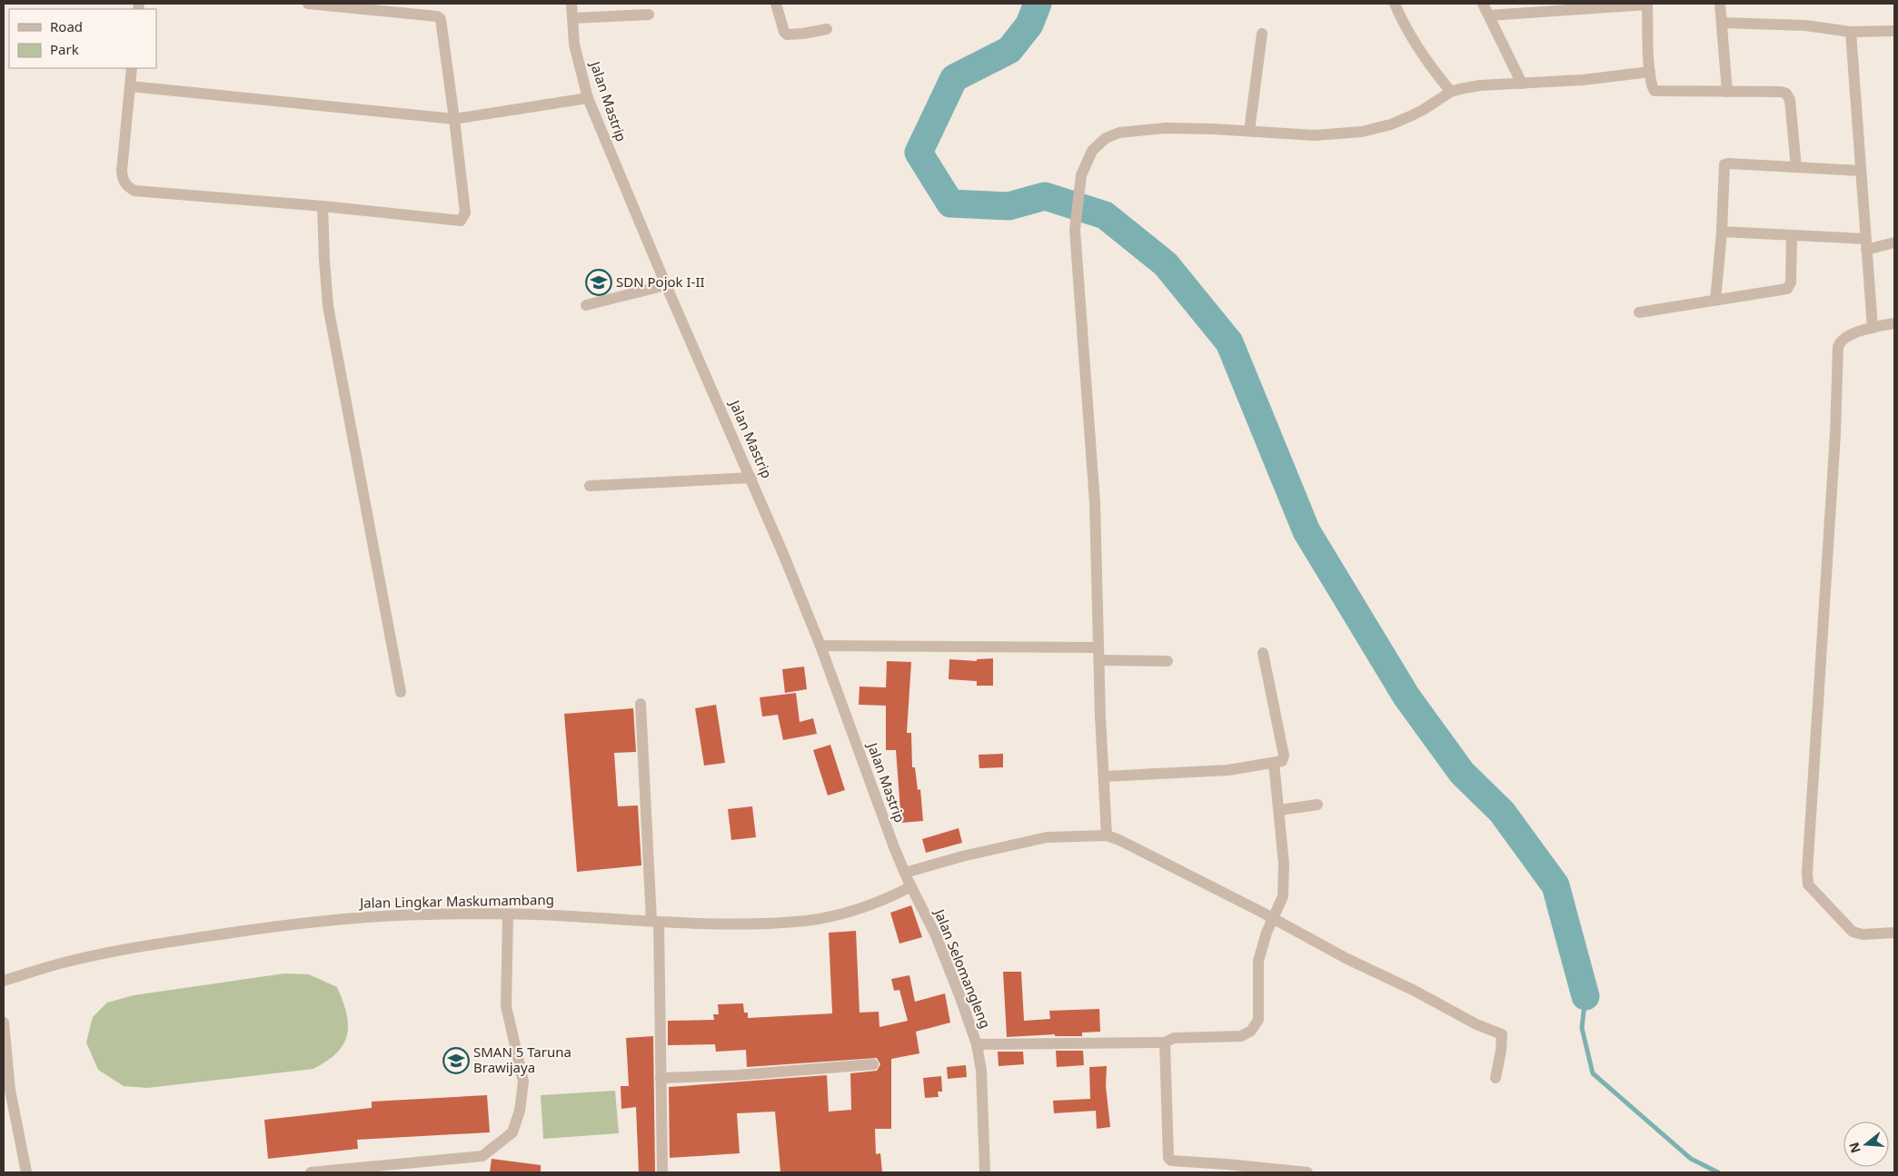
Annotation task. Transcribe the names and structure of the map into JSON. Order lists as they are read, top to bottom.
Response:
{
  "streets": {
    "street": ["Jalan Mastrip", "Jalan Lingkar Maskumambang", "Jalan Selomangleng"]
  },
  "crossings": [
    ["Jalan Mastrip", "Jalan Lingkar Maskumambang"],
    ["Jalan Mastrip", "Jalan Selomangleng"],
    ["Jalan Lingkar Maskumambang", "Jalan Selomangleng"]
  ],
  "places": {
    "school or university": ["SDN Pojok I-II", "SMAN 5 Taruna Brawijaya"]
  },
  "legend": ["Road", "Park"],
  "north": "left"
}
